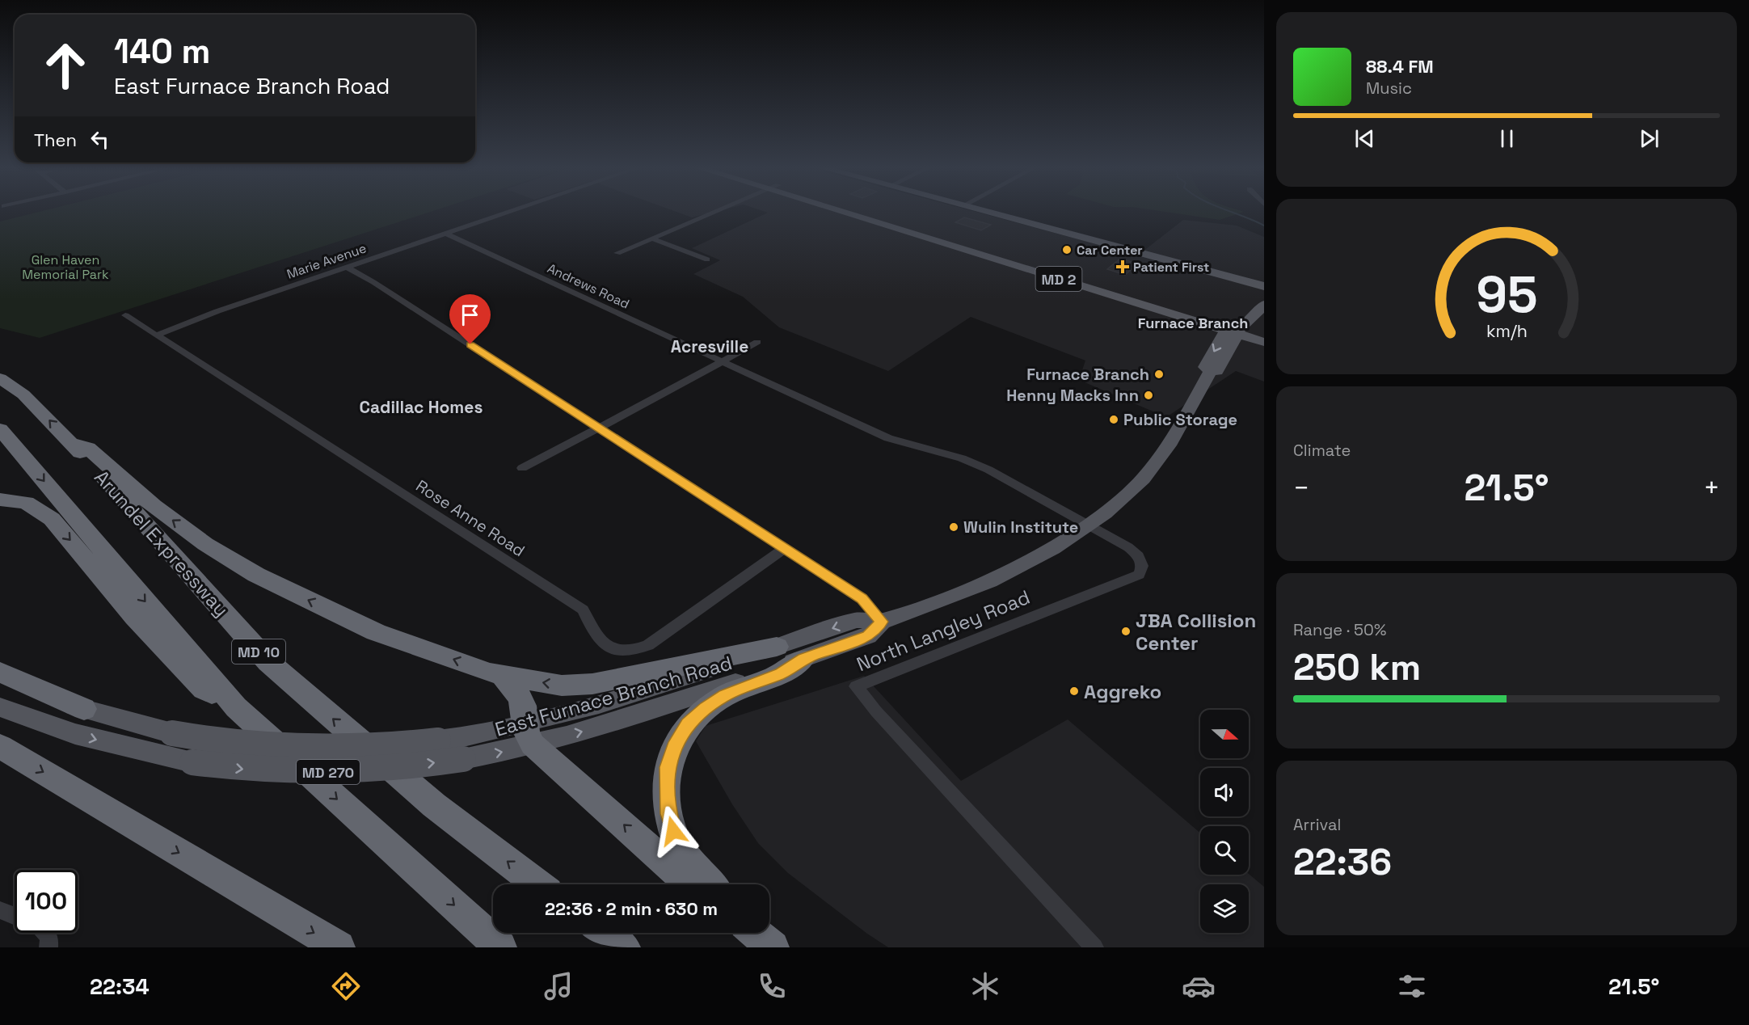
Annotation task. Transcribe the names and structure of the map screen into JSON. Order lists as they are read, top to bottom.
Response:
{
  "streets": {
    "highway": ["Arundel Expressway", "MD 10"],
    "main road": ["MD 2", "East Furnace Branch Road", "MD 270"],
    "street": [
      "Marie Avenue",
      "Andrews Road",
      "Rose Anne Road",
      "North Langley Road"
    ]
  },
  "crossings": [
    ["Marie Avenue", "Andrews Road"],
    ["Marie Avenue", "Rose Anne Road"],
    ["MD 2", "East Furnace Branch Road"],
    ["MD 2", "MD 270"],
    ["Andrews Road", "North Langley Road"],
    ["Andrews Road", "East Furnace Branch Road"],
    ["North Langley Road", "East Furnace Branch Road"],
    ["East Furnace Branch Road", "MD 270"]
  ],
  "districts": ["Furnace Branch", "Acresville", "Cadillac Homes"],
  "parks": ["Glen Haven Memorial Park"],
  "places": {
    "other": [
      "Car Center",
      "Furnace Branch",
      "Henny Macks Inn",
      "Public Storage",
      "Wulin Institute",
      "JBA Collision Center",
      "Aggreko"
    ],
    "health": ["Patient First"]
  },
  "north": "right",
  "page": {
    "turn": ["140 m", "East Furnace Branch Road"],
    "song": ["88.4 FM", "Music"],
    "then": "Then",
    "tile": [
      "Climate",
      ["Range · 50%", "250 km"],
      ["Arrival", "22:36"]
    ],
    "heat": ["−", "21.5°", "+"],
    "limit": "100",
    "trip": "22:36 · 2 min · 630 m",
    "tabs": ["22:34", "21.5°"],
    "gauge": ["95", "km/h"]
  }
}
